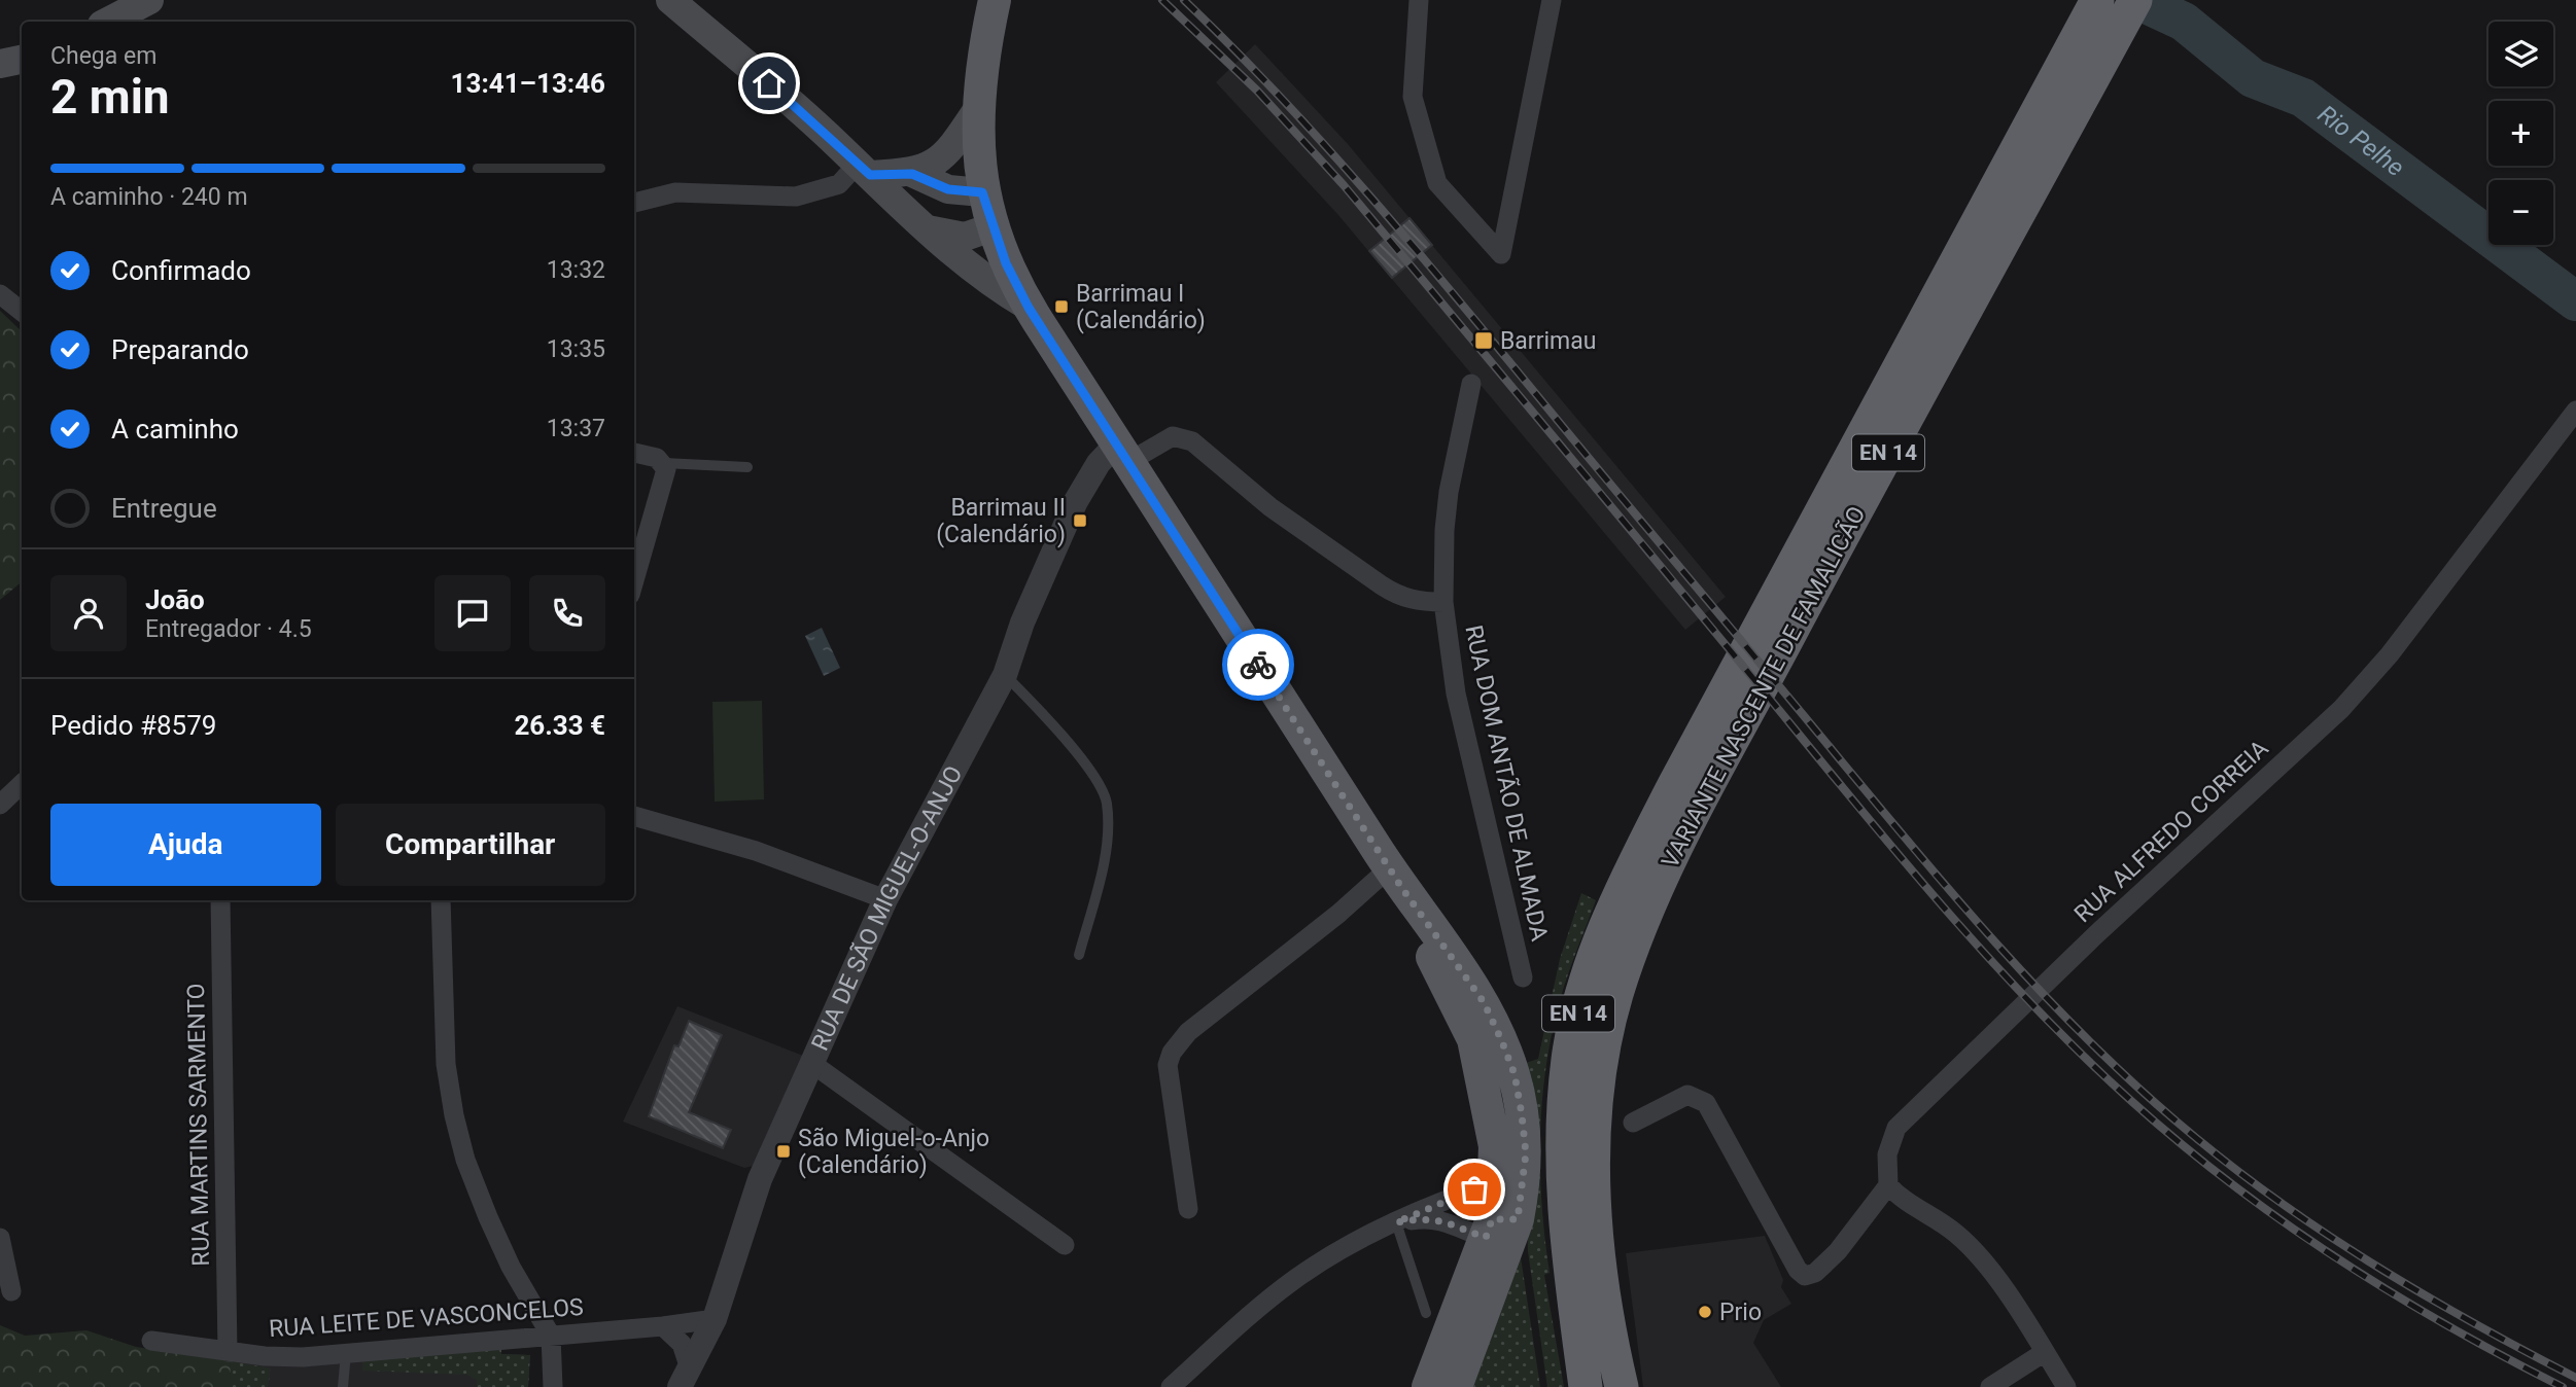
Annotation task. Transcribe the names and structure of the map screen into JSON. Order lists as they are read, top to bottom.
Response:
{
  "streets": {
    "highway": ["EN 14", "VARIANTE NASCENTE DE FAMALICÃO"],
    "street": [
      "RUA DOM ANTÃO DE ALMADA",
      "RUA ALFREDO CORREIA",
      "RUA DE SÃO MIGUEL-O-ANJO",
      "RUA MARTINS SARMENTO",
      "RUA LEITE DE VASCONCELOS"
    ]
  },
  "crossings": [
    ["RUA DE SÃO MIGUEL-O-ANJO", "RUA LEITE DE VASCONCELOS"],
    ["RUA MARTINS SARMENTO", "RUA LEITE DE VASCONCELOS"]
  ],
  "water": ["Rio Pelhe"],
  "places": {
    "transit": [
      "Barrimau I (Calendário)",
      "Barrimau",
      "Barrimau II (Calendário)",
      "São Miguel-o-Anjo (Calendário)"
    ],
    "other": ["Prio"]
  },
  "page": {
    "map_buttons": ["+", "−"],
    "heading": ["2 min", "Chega em", "13:41–13:46"],
    "panel": [
      "João",
      "Entregador · 4.5",
      "Pedido #8579",
      "26.33 €"
    ],
    "bar": "A caminho · 240 m",
    "list": [
      ["Confirmado", "13:32"],
      ["Preparando", "13:35"],
      ["A caminho", "13:37"],
      "Entregue"
    ],
    "buttons": ["Ajuda", "Compartilhar"]
  }
}
